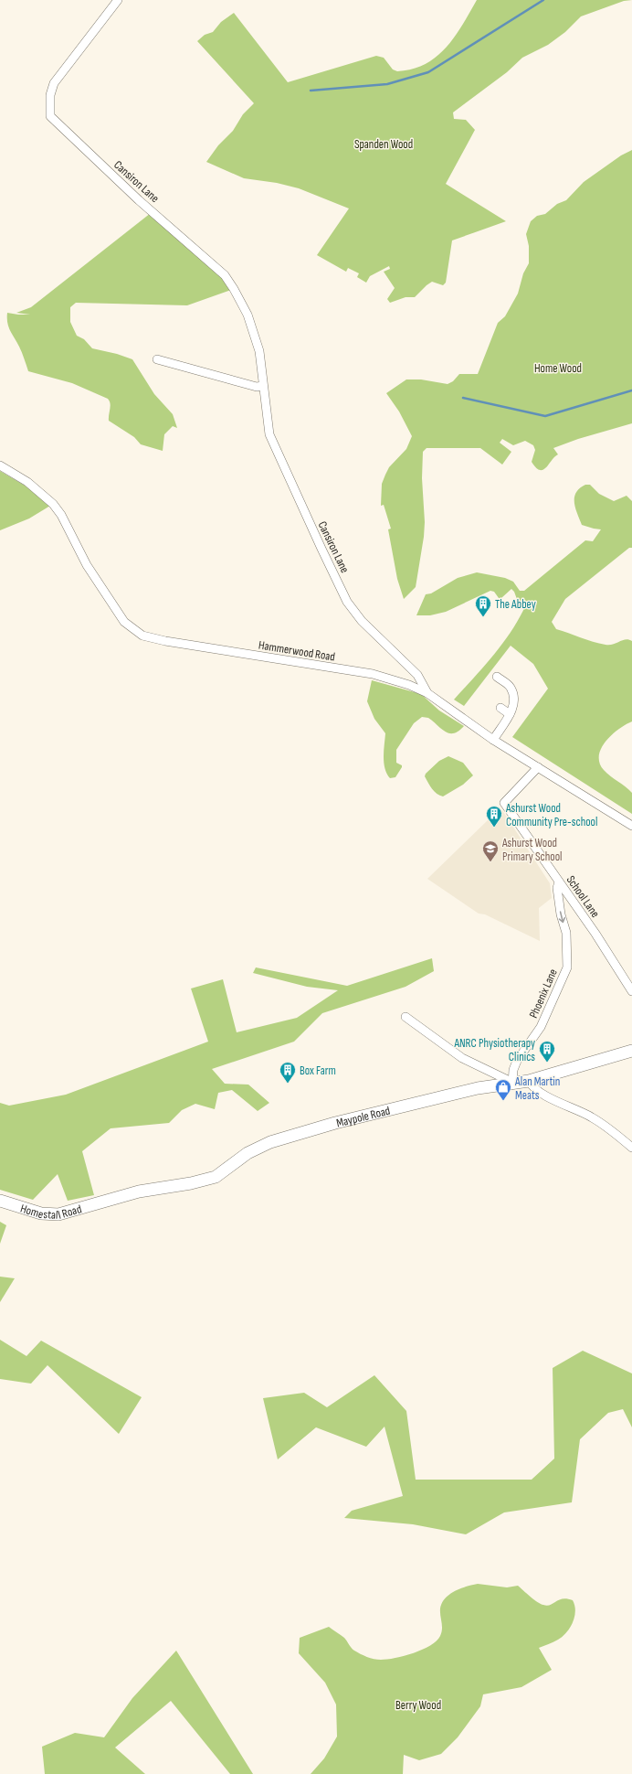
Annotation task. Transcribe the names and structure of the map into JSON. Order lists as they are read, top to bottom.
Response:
{
  "streets": {
    "street": [
      "Cansiron Lane",
      "Hammerwood Road",
      "School Lane",
      "Phoenix Lane",
      "Maypole Road",
      "Homestall Road"
    ]
  },
  "crossings": [
    ["Cansiron Lane", "Hammerwood Road"],
    ["Hammerwood Road", "School Lane"],
    ["School Lane", "Phoenix Lane"],
    ["Phoenix Lane", "Maypole Road"],
    ["Maypole Road", "Homestall Road"]
  ],
  "one_way": ["Phoenix Lane"],
  "parks": ["Spanden Wood", "Home Wood", "Berry Wood"],
  "places": {
    "building": [
      "The Abbey",
      "Ashurst Wood Community Pre-school",
      "ANRC Physiotherapy Clinics",
      "Box Farm"
    ],
    "school or university": ["Ashurst Wood Primary School"],
    "shop": ["Alan Martin Meats"]
  }
}
